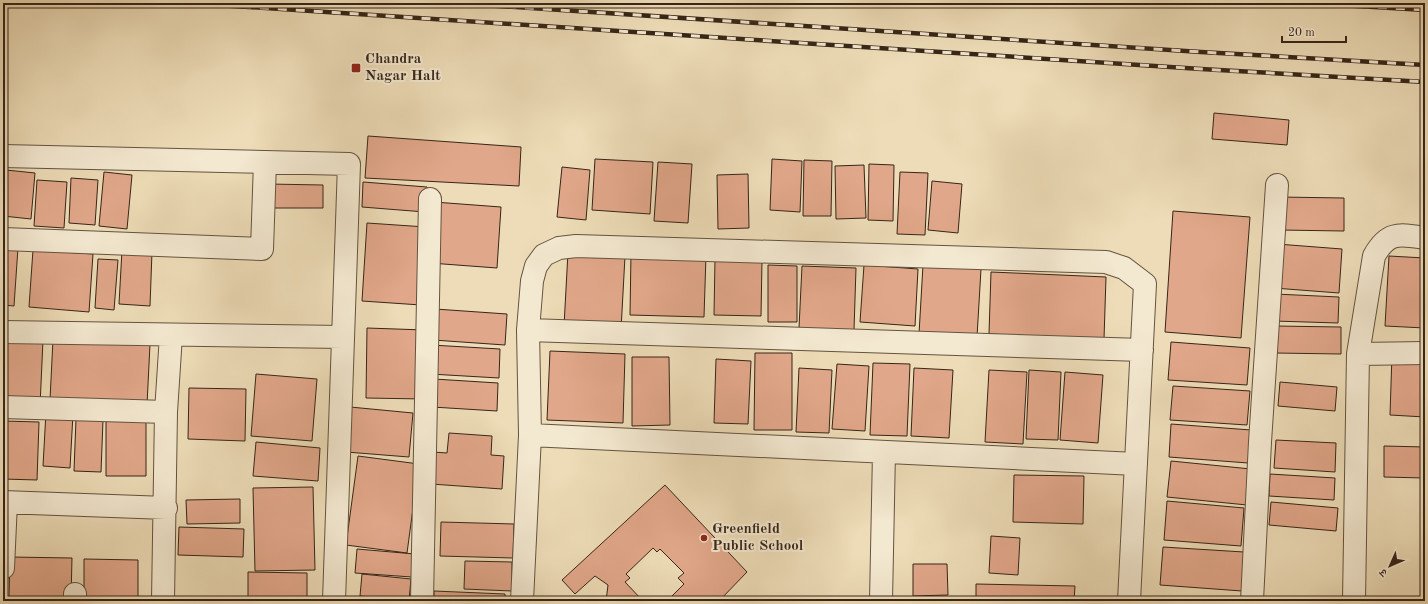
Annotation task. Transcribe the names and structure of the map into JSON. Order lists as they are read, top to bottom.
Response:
{
  "places": {
    "transit": ["Chandra Nagar Halt"],
    "other": ["Greenfield Public School"]
  },
  "scale_bar": "20 m",
  "north": "bottom left"
}
